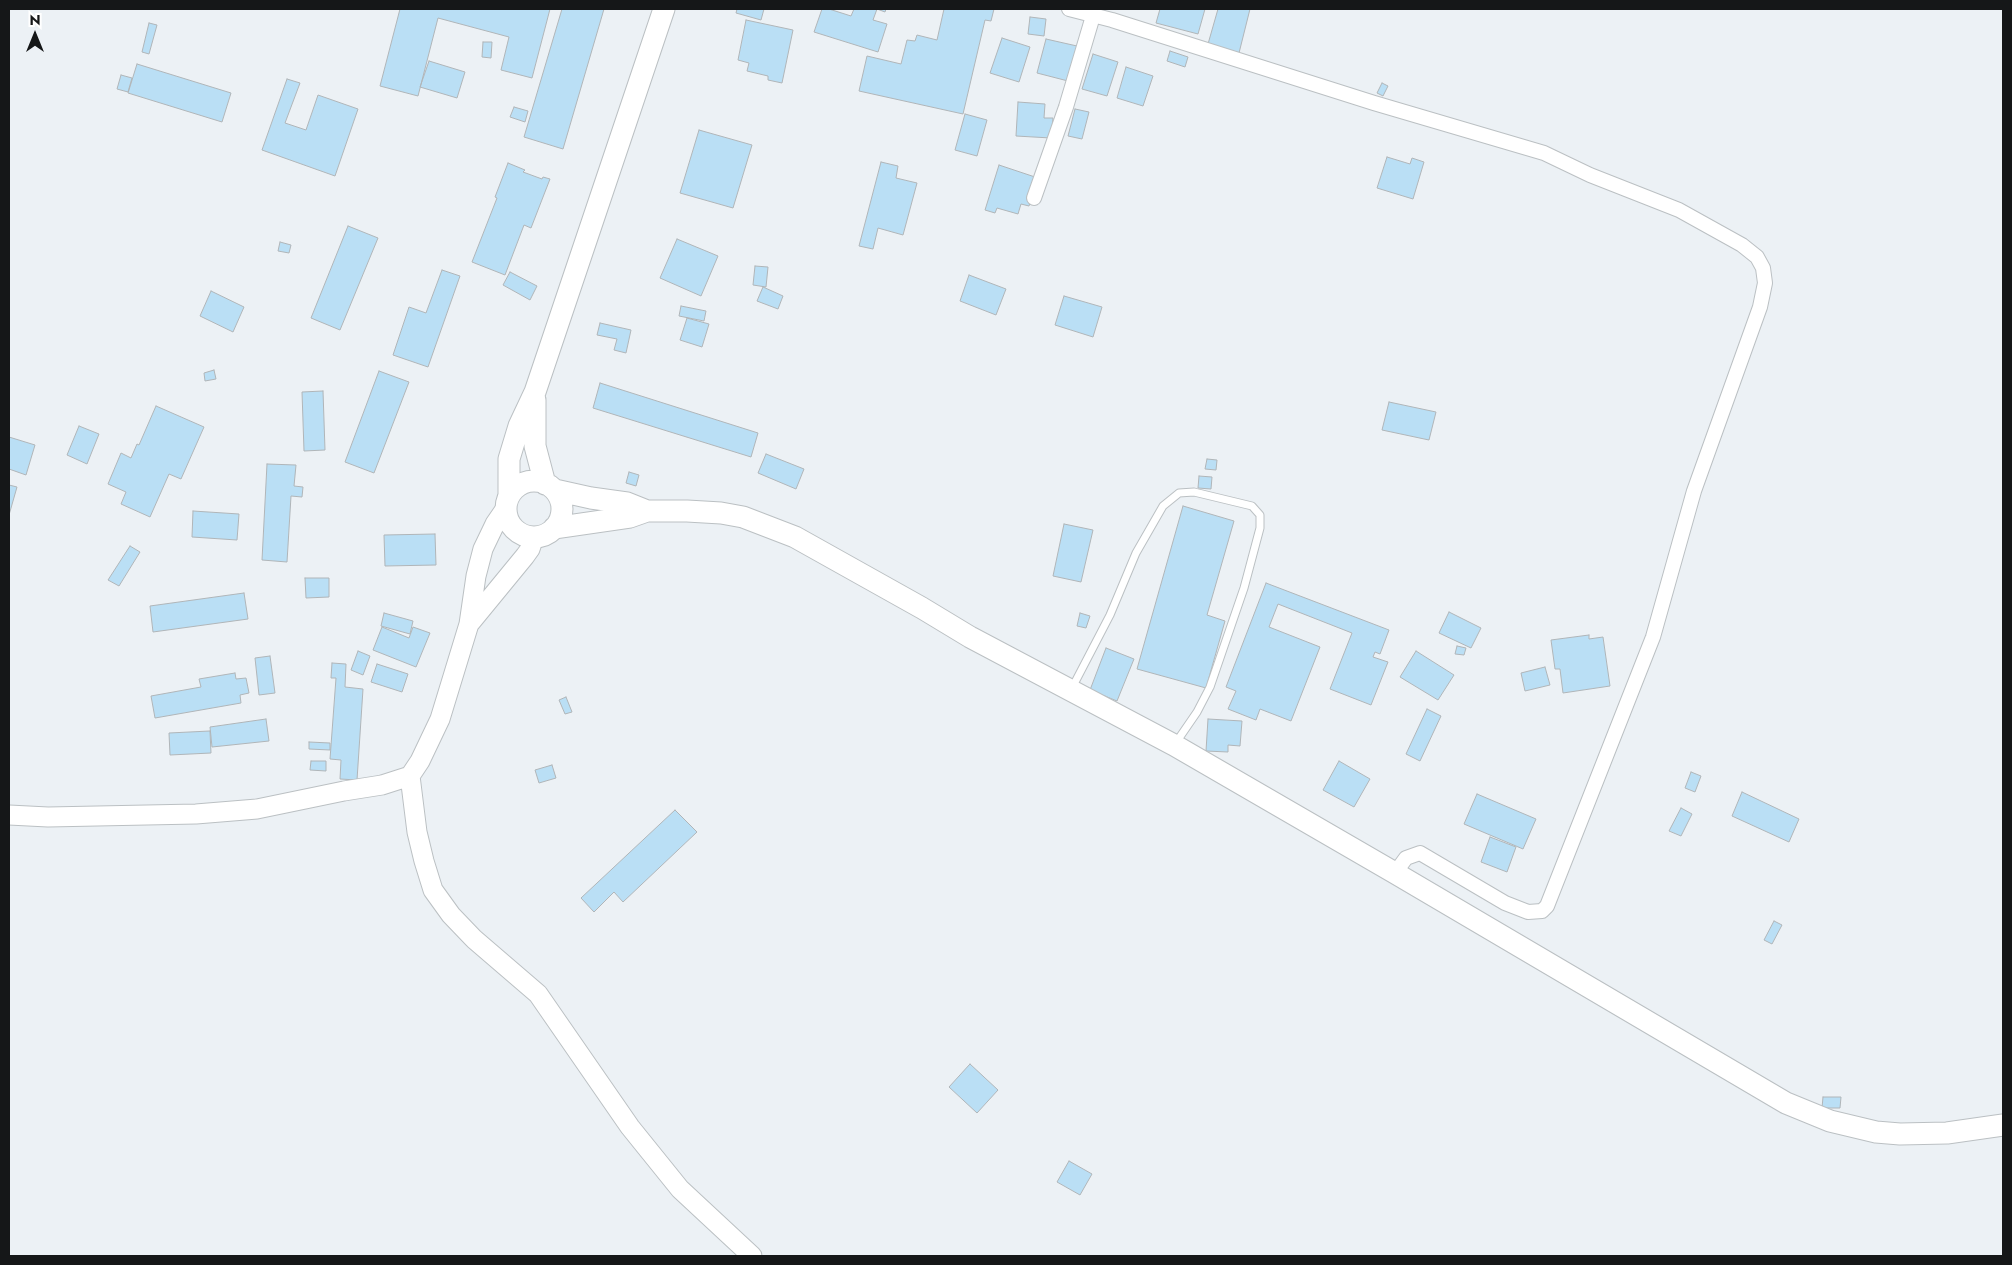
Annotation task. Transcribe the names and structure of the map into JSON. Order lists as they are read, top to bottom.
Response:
{
  "north": "top"
}
